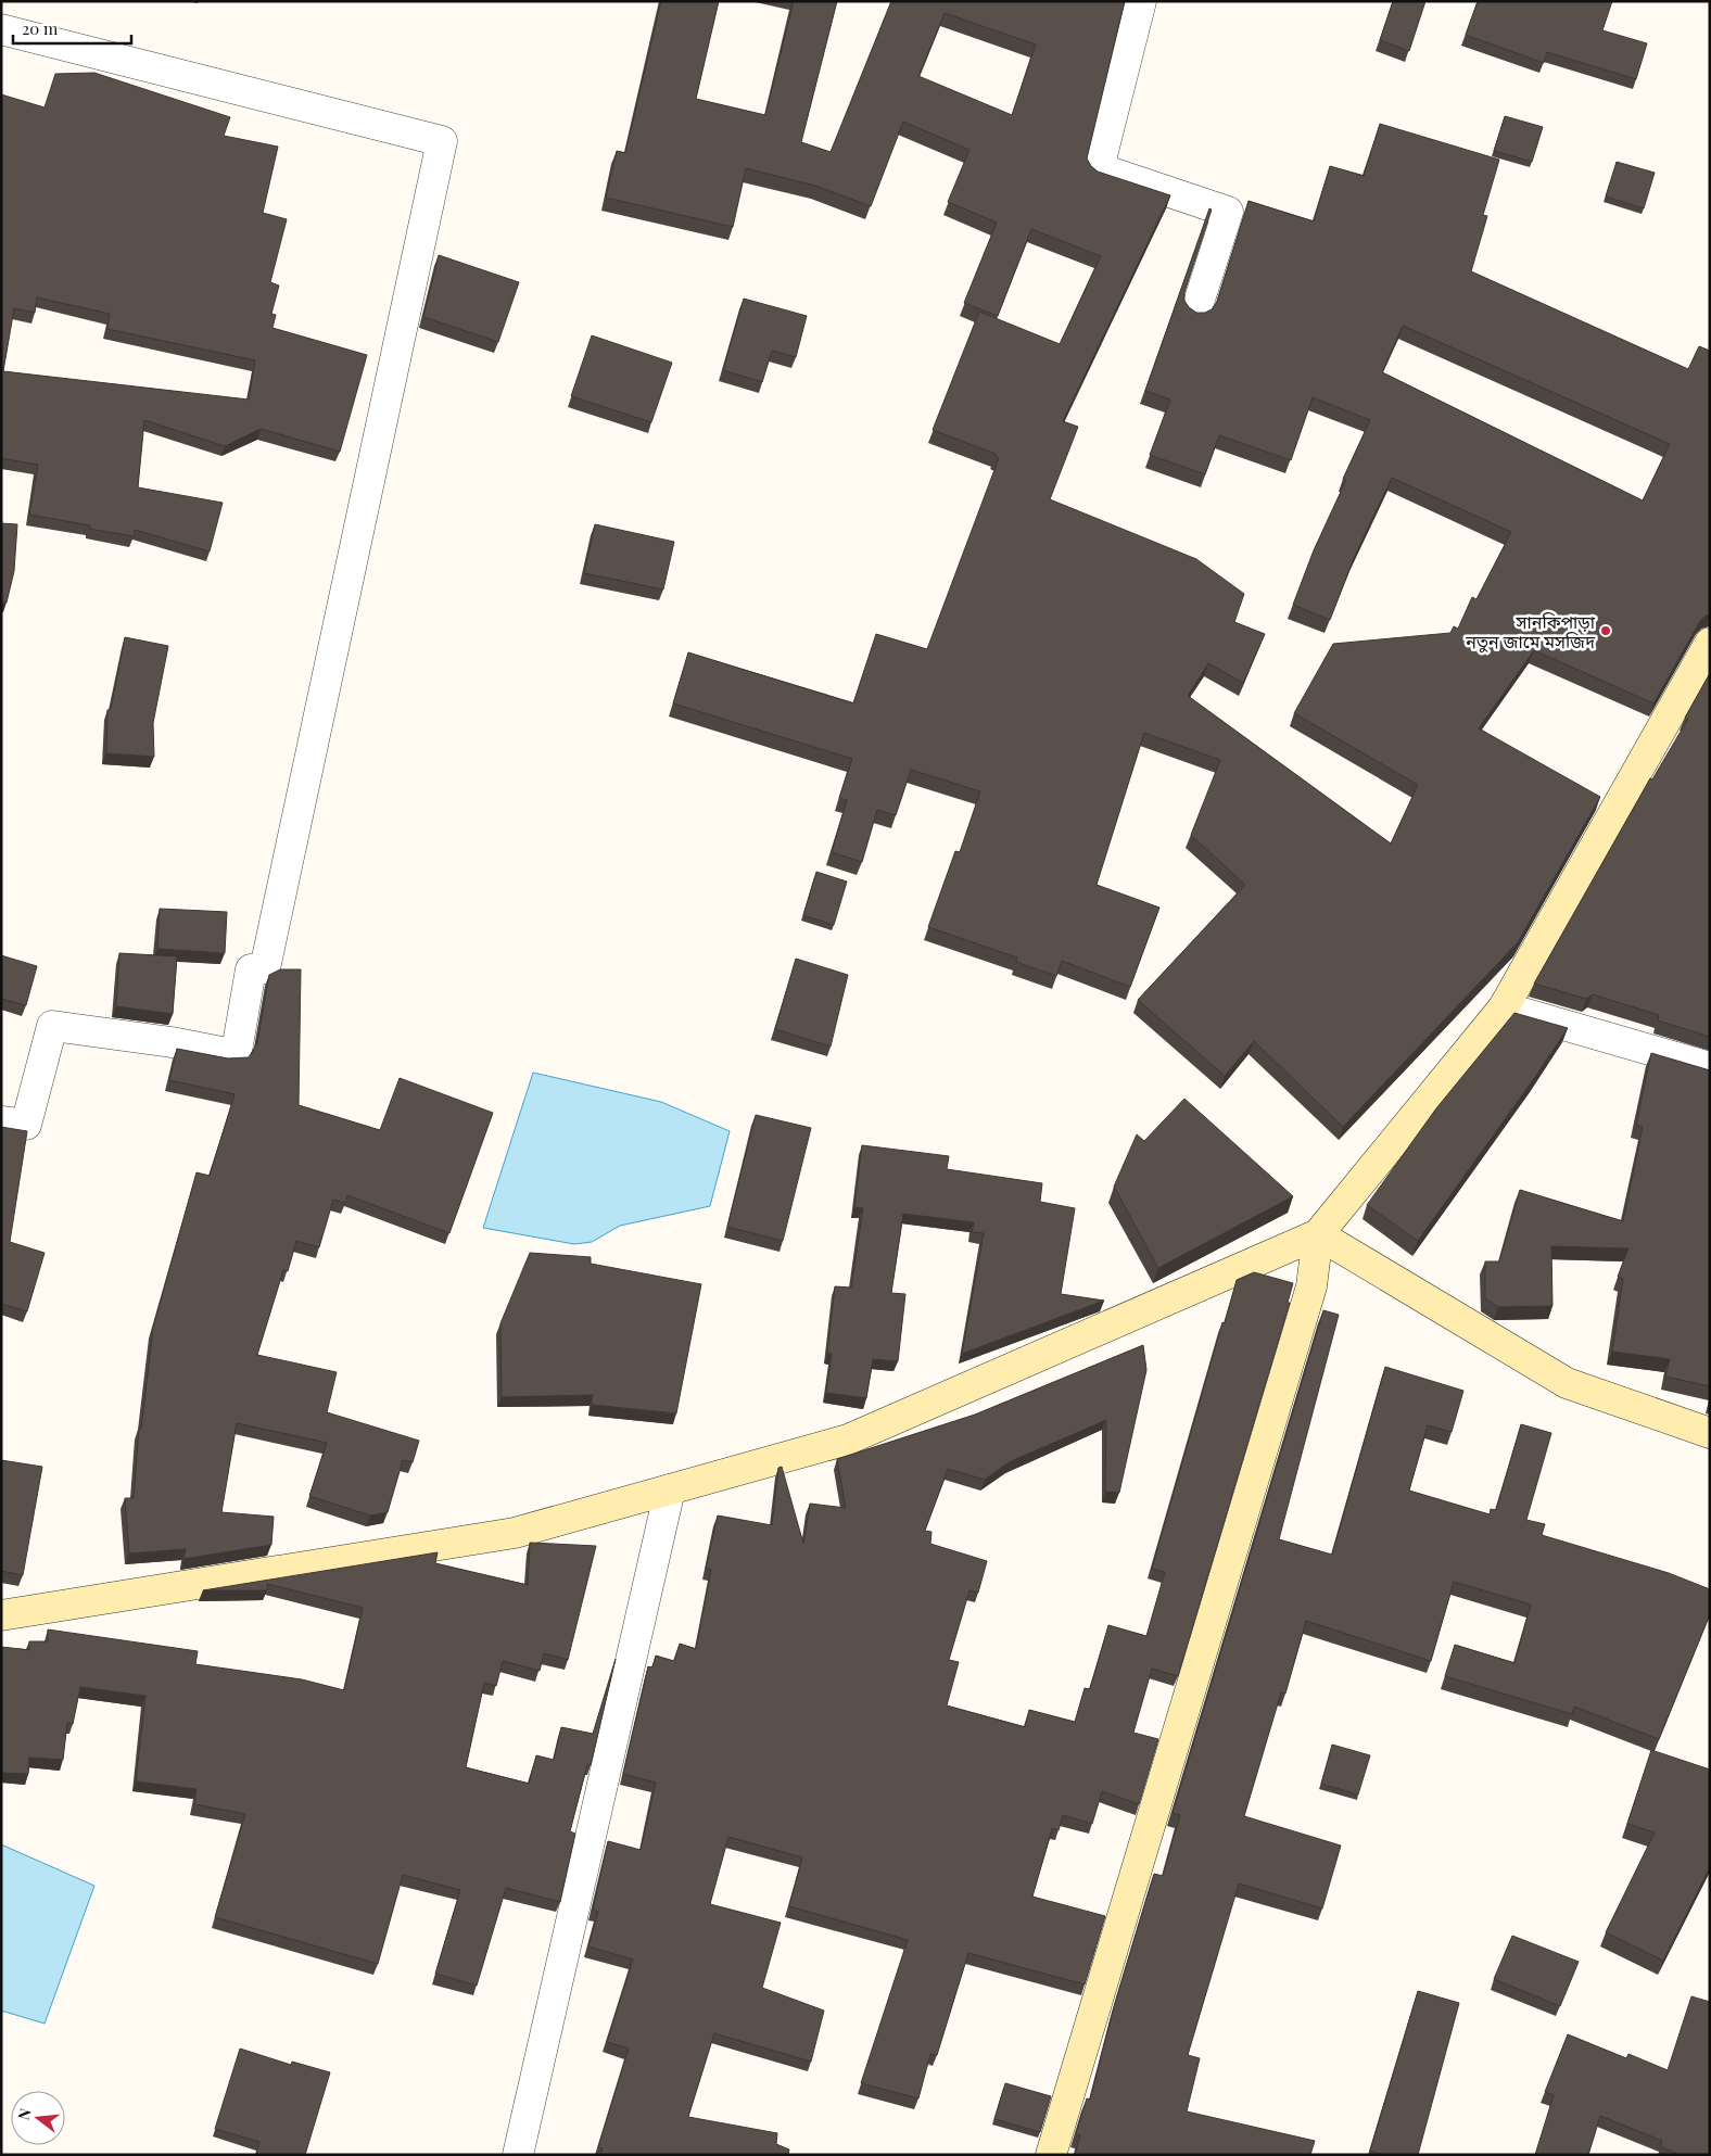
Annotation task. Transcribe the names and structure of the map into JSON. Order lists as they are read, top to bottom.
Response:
{
  "places": ["সানকিপাড়া নতুন জামে মসজিদ"],
  "scale_bar": "20 m",
  "north": "left"
}
